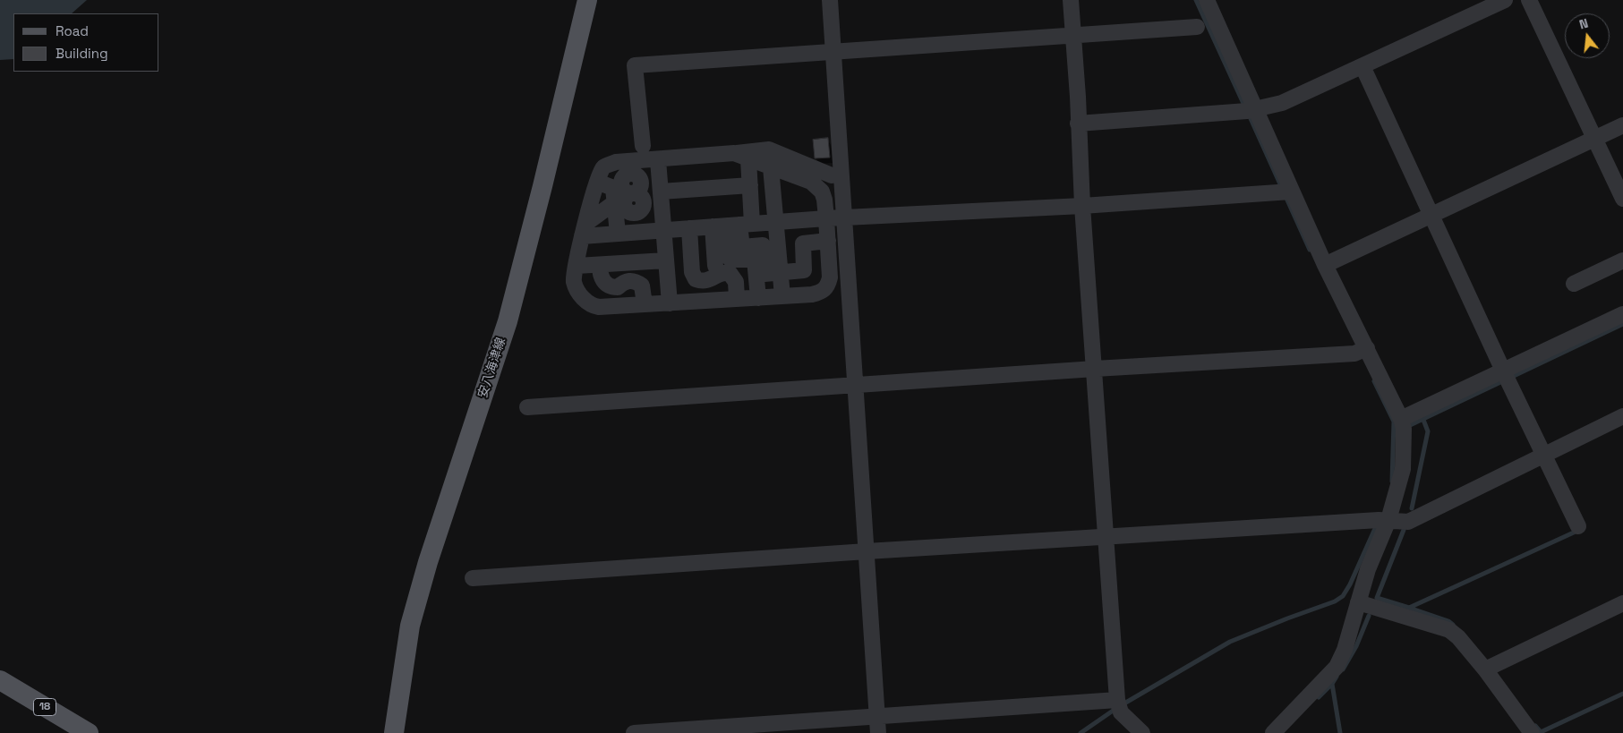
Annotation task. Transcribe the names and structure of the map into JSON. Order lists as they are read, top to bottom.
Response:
{
  "streets": {
    "main road": ["安八海津線", "18"]
  },
  "legend": ["Road", "Building"],
  "north": "top"
}
